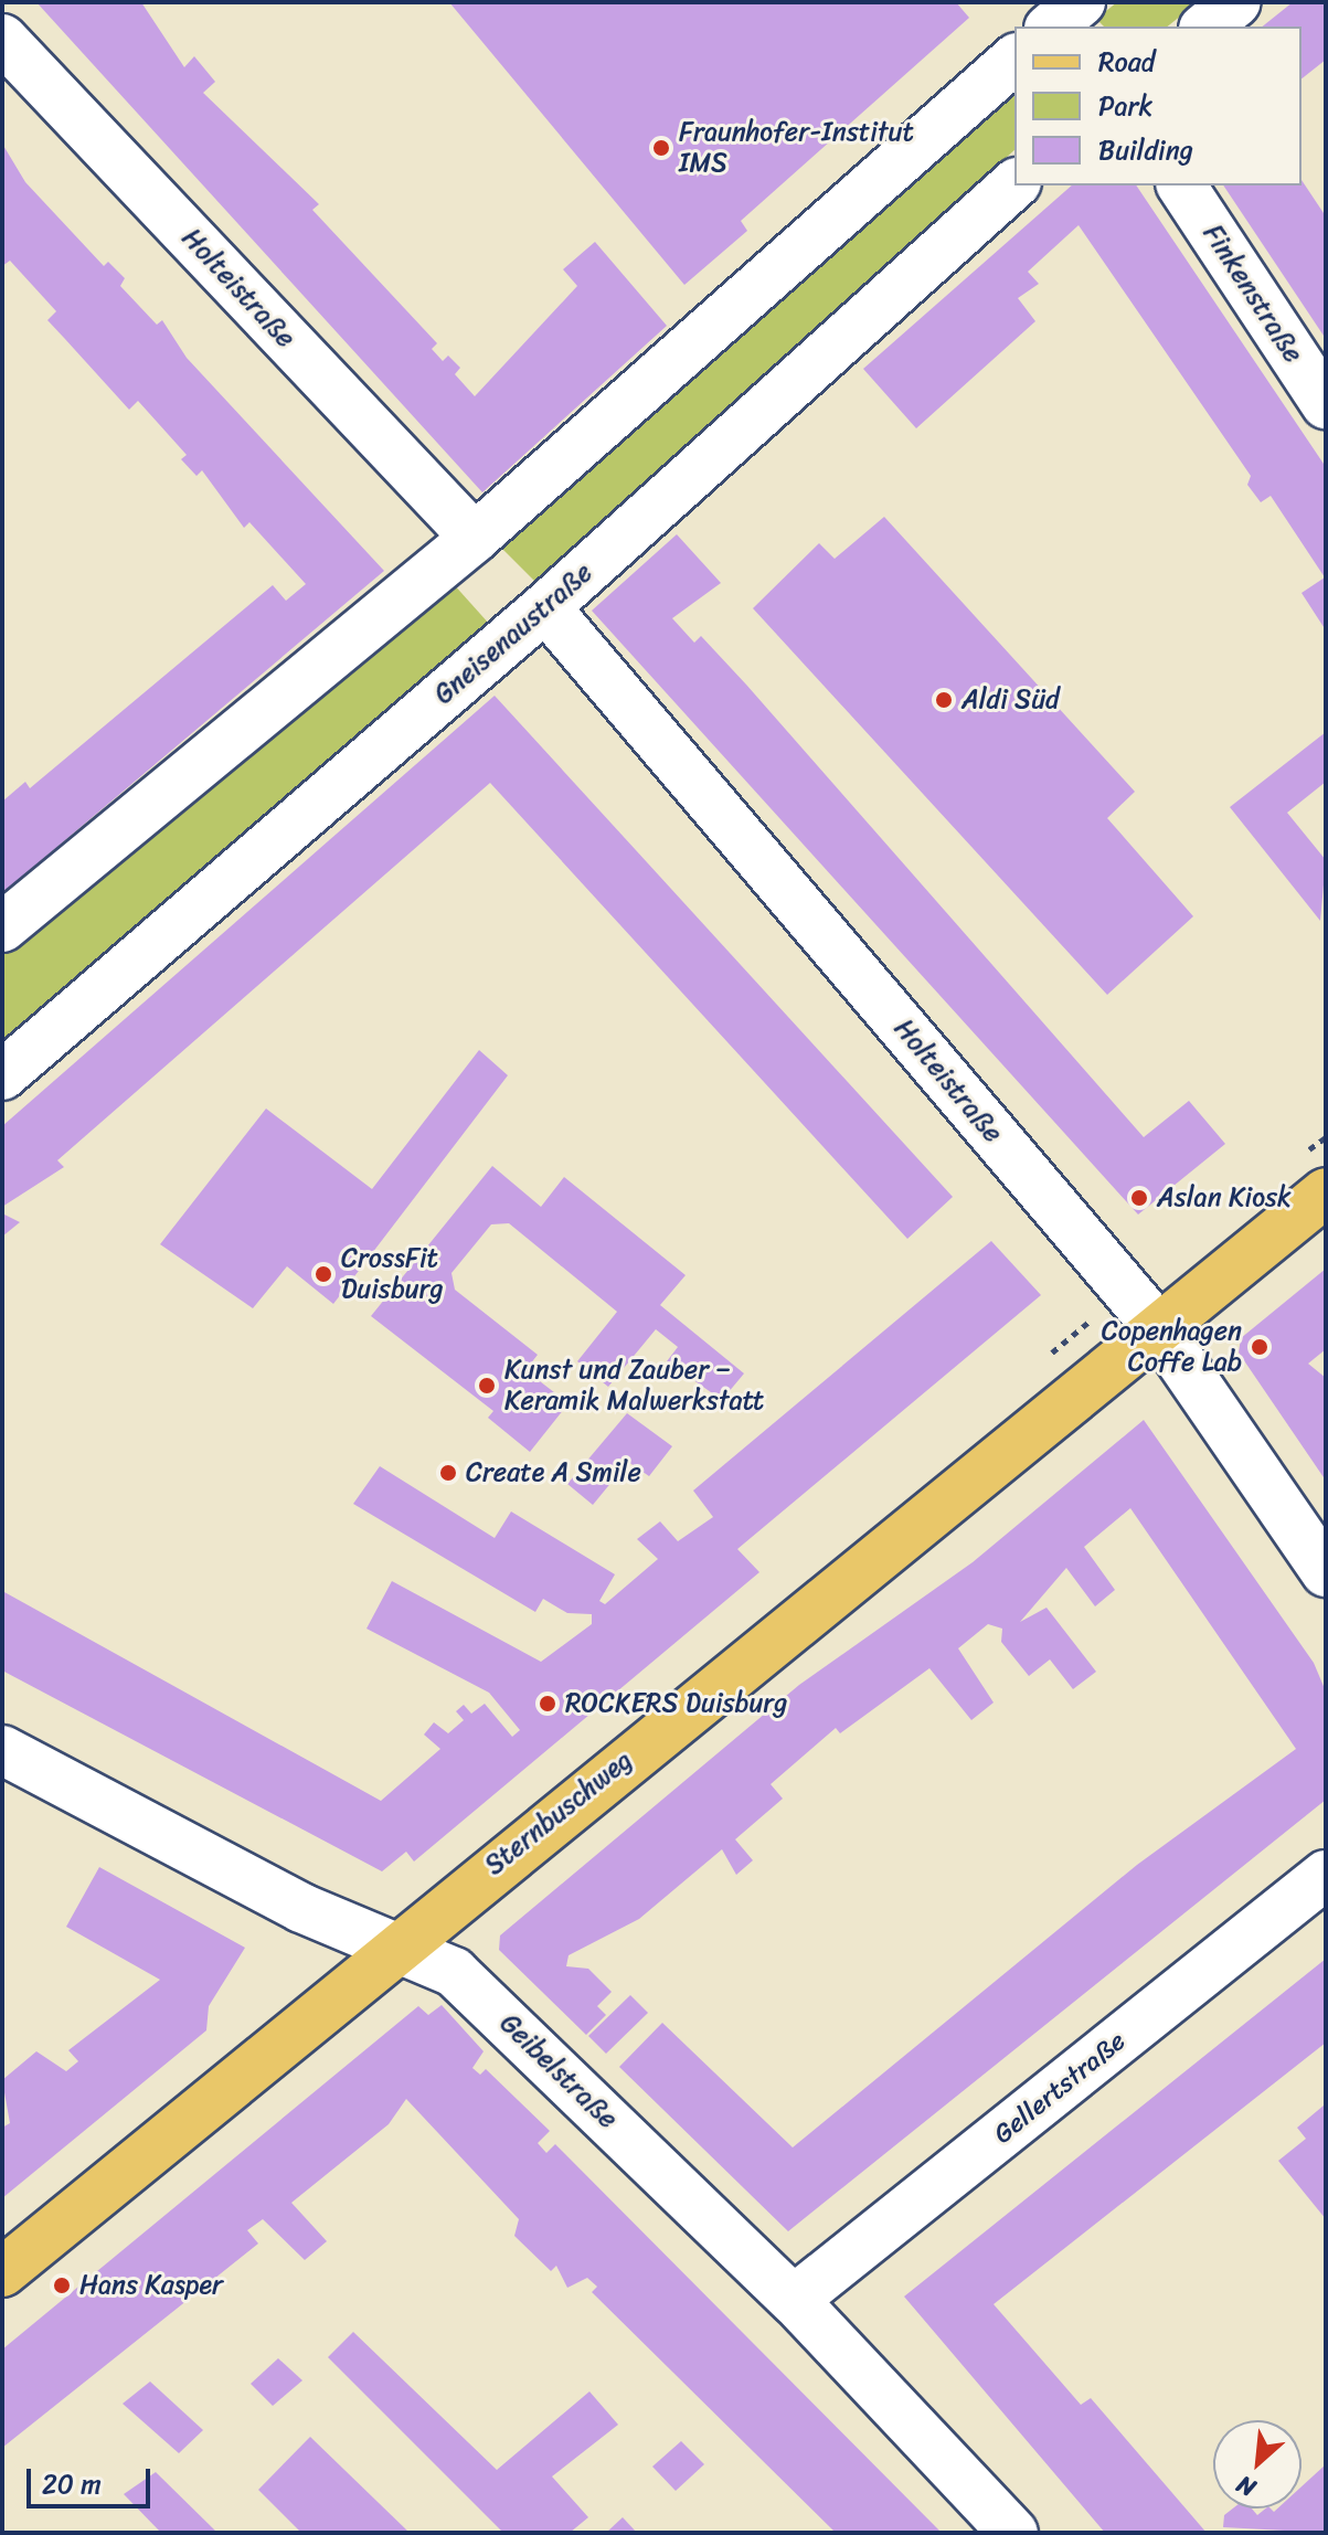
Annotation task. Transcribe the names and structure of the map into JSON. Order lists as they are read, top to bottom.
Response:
{
  "streets": {
    "main road": ["Sternbuschweg"],
    "street": [
      "Holteistraße",
      "Finkenstraße",
      "Gneisenaustraße",
      "Geibelstraße",
      "Gellertstraße"
    ]
  },
  "crossings": [
    ["Holteistraße", "Gneisenaustraße"],
    ["Holteistraße", "Sternbuschweg"],
    ["Sternbuschweg", "Geibelstraße"],
    ["Geibelstraße", "Gellertstraße"]
  ],
  "places": [
    "Fraunhofer-Institut IMS",
    "Aldi Süd",
    "Aslan Kiosk",
    "CrossFit Duisburg",
    "Copenhagen Coffe Lab",
    "Kunst und Zauber – Keramik Malwerkstatt",
    "Create A Smile",
    "ROCKERS Duisburg",
    "Hans Kasper"
  ],
  "legend": ["Road", "Park", "Building"],
  "scale_bar": "20 m",
  "north": "bottom left"
}
